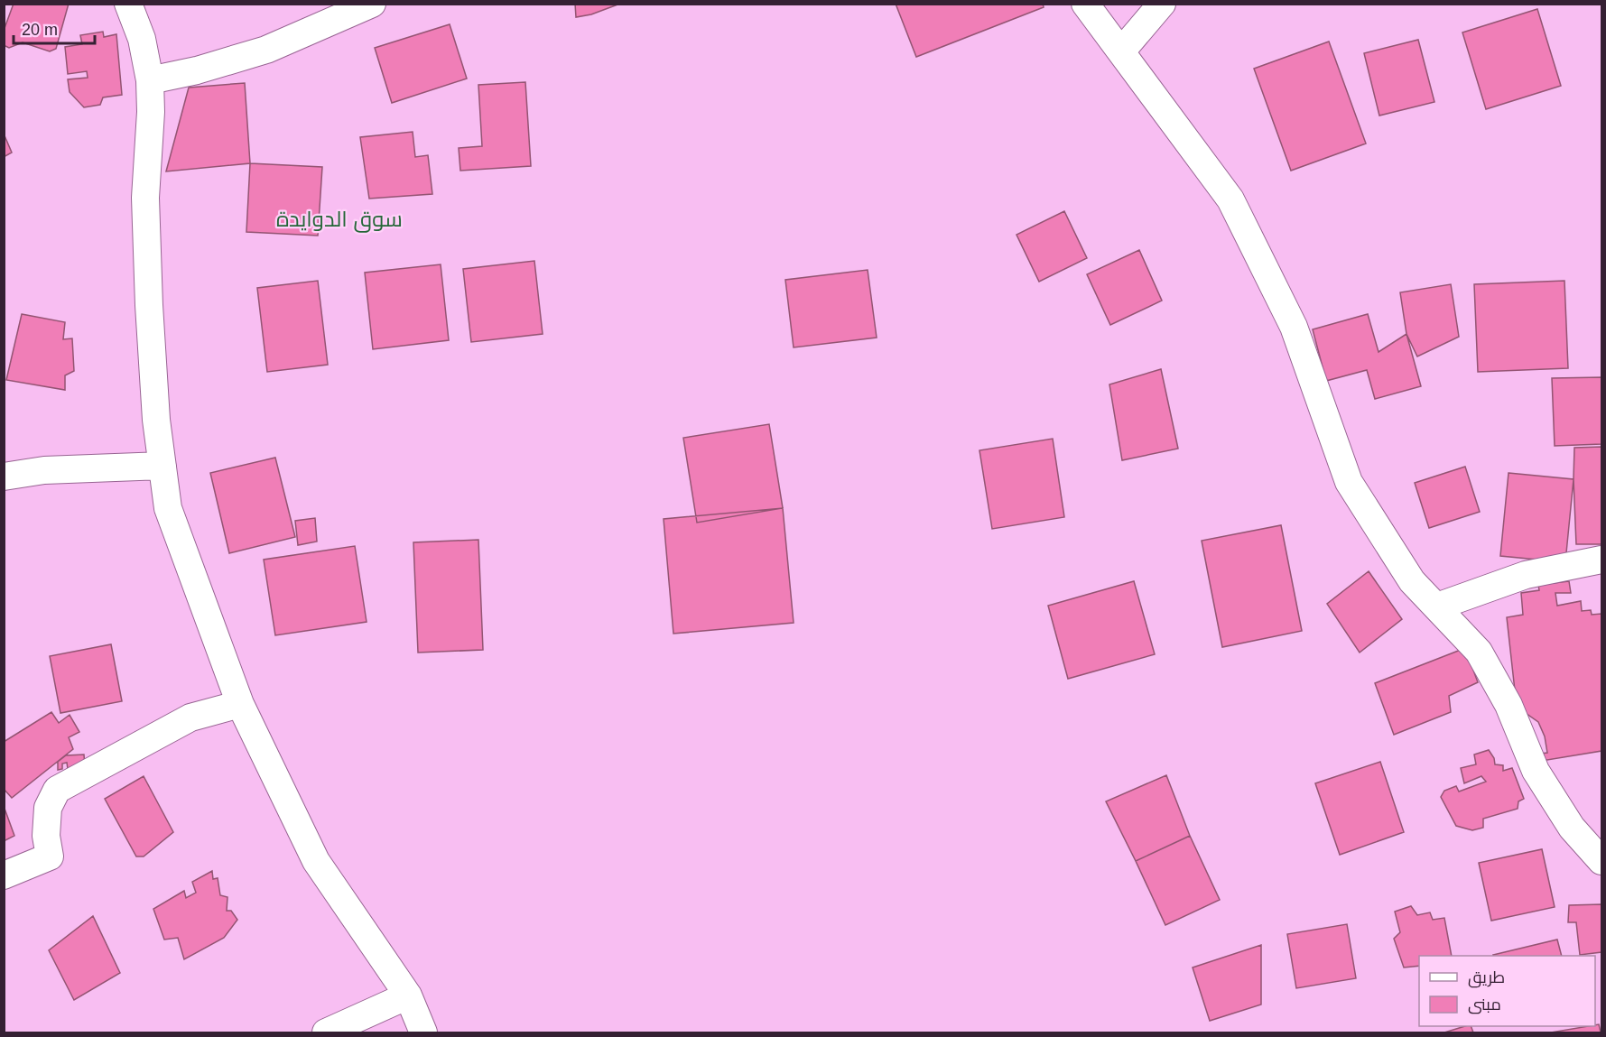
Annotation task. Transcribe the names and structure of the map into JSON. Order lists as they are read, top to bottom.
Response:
{
  "districts": ["سوق الدوايدة"],
  "legend": ["طريق", "مبنى"],
  "scale_bar": "20 m"
}
